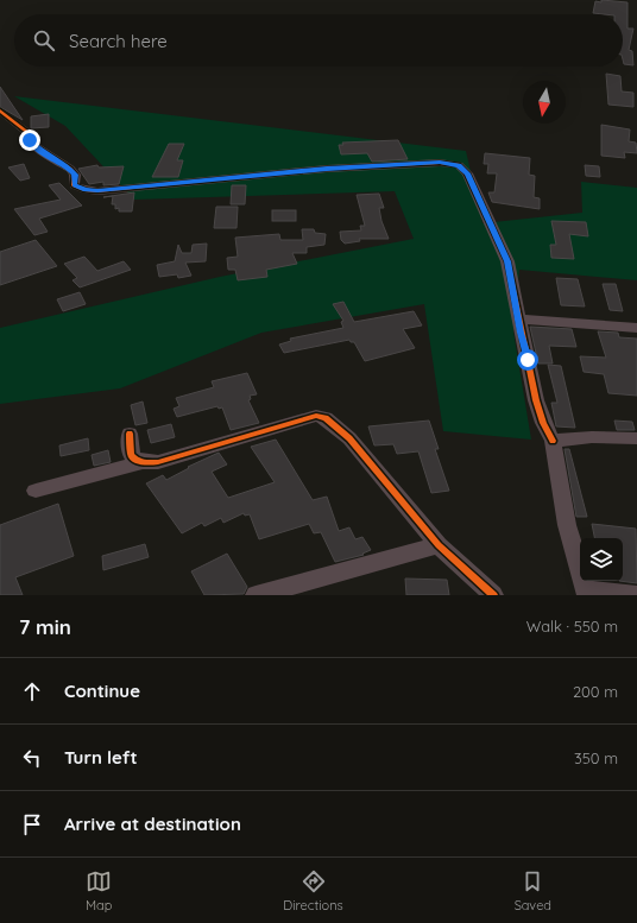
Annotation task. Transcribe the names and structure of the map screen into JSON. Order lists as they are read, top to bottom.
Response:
{
  "north": "bottom",
  "page": {
    "search": "Search here",
    "heading": ["7 min", "Walk · 550 m"],
    "list": [
      ["Continue", "200 m"],
      ["Turn left", "350 m"],
      "Arrive at destination"
    ],
    "nav": ["Map", "Directions", "Saved"]
  }
}
